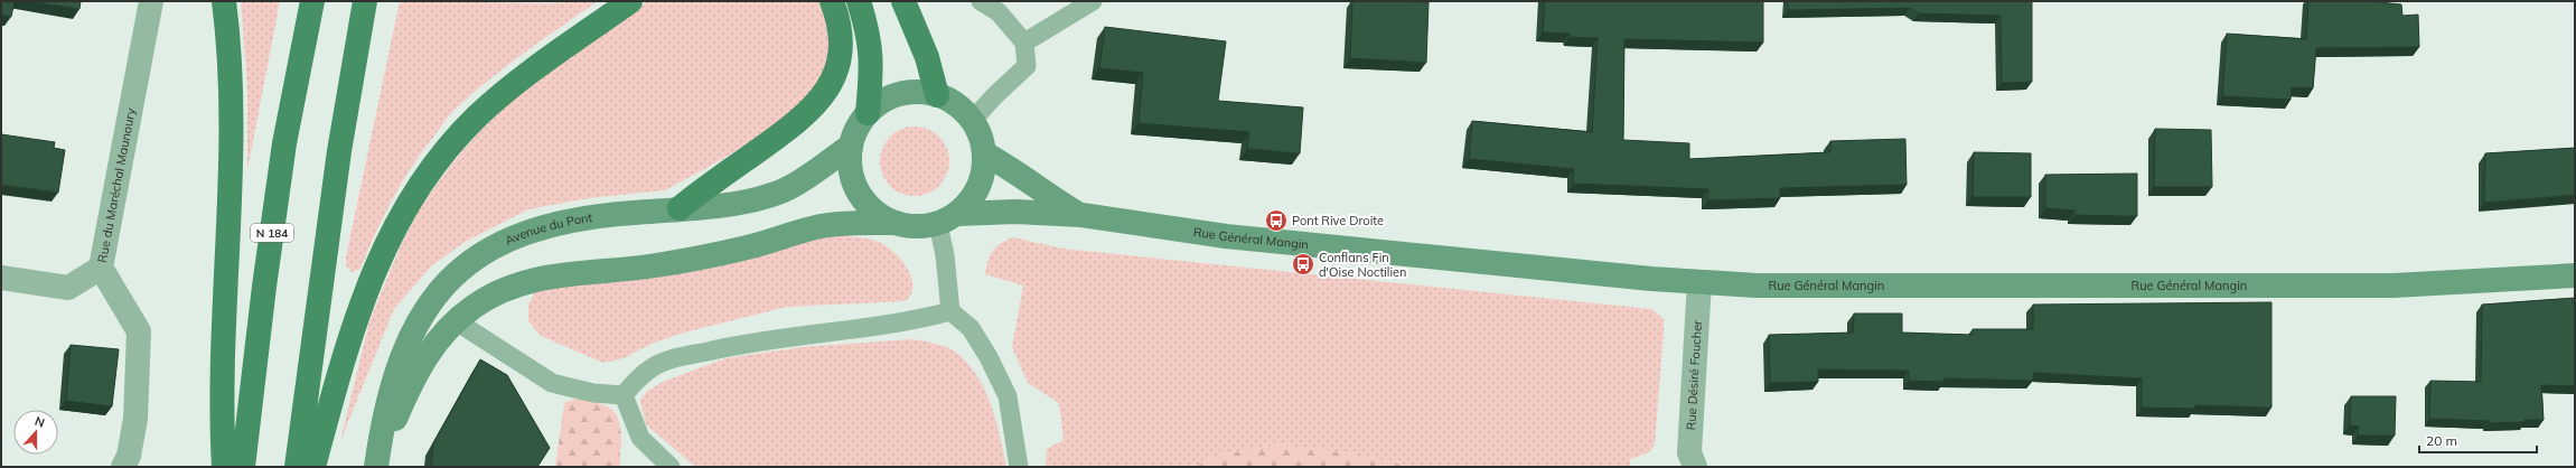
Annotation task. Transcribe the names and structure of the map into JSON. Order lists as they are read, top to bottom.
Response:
{
  "streets": {
    "main road": ["Avenue du Pont", "N 184", "Rue Général Mangin"],
    "street": ["Rue du Maréchal Maunoury", "Rue Désiré Foucher"]
  },
  "crossings": [
    ["Avenue du Pont", "Rue Général Mangin"],
    ["Rue Général Mangin", "Rue Désiré Foucher"]
  ],
  "places": {
    "bus stop": ["Pont Rive Droite", "Conflans Fin d'Oise Noctilien"]
  },
  "scale_bar": "20 m",
  "north": "top"
}
